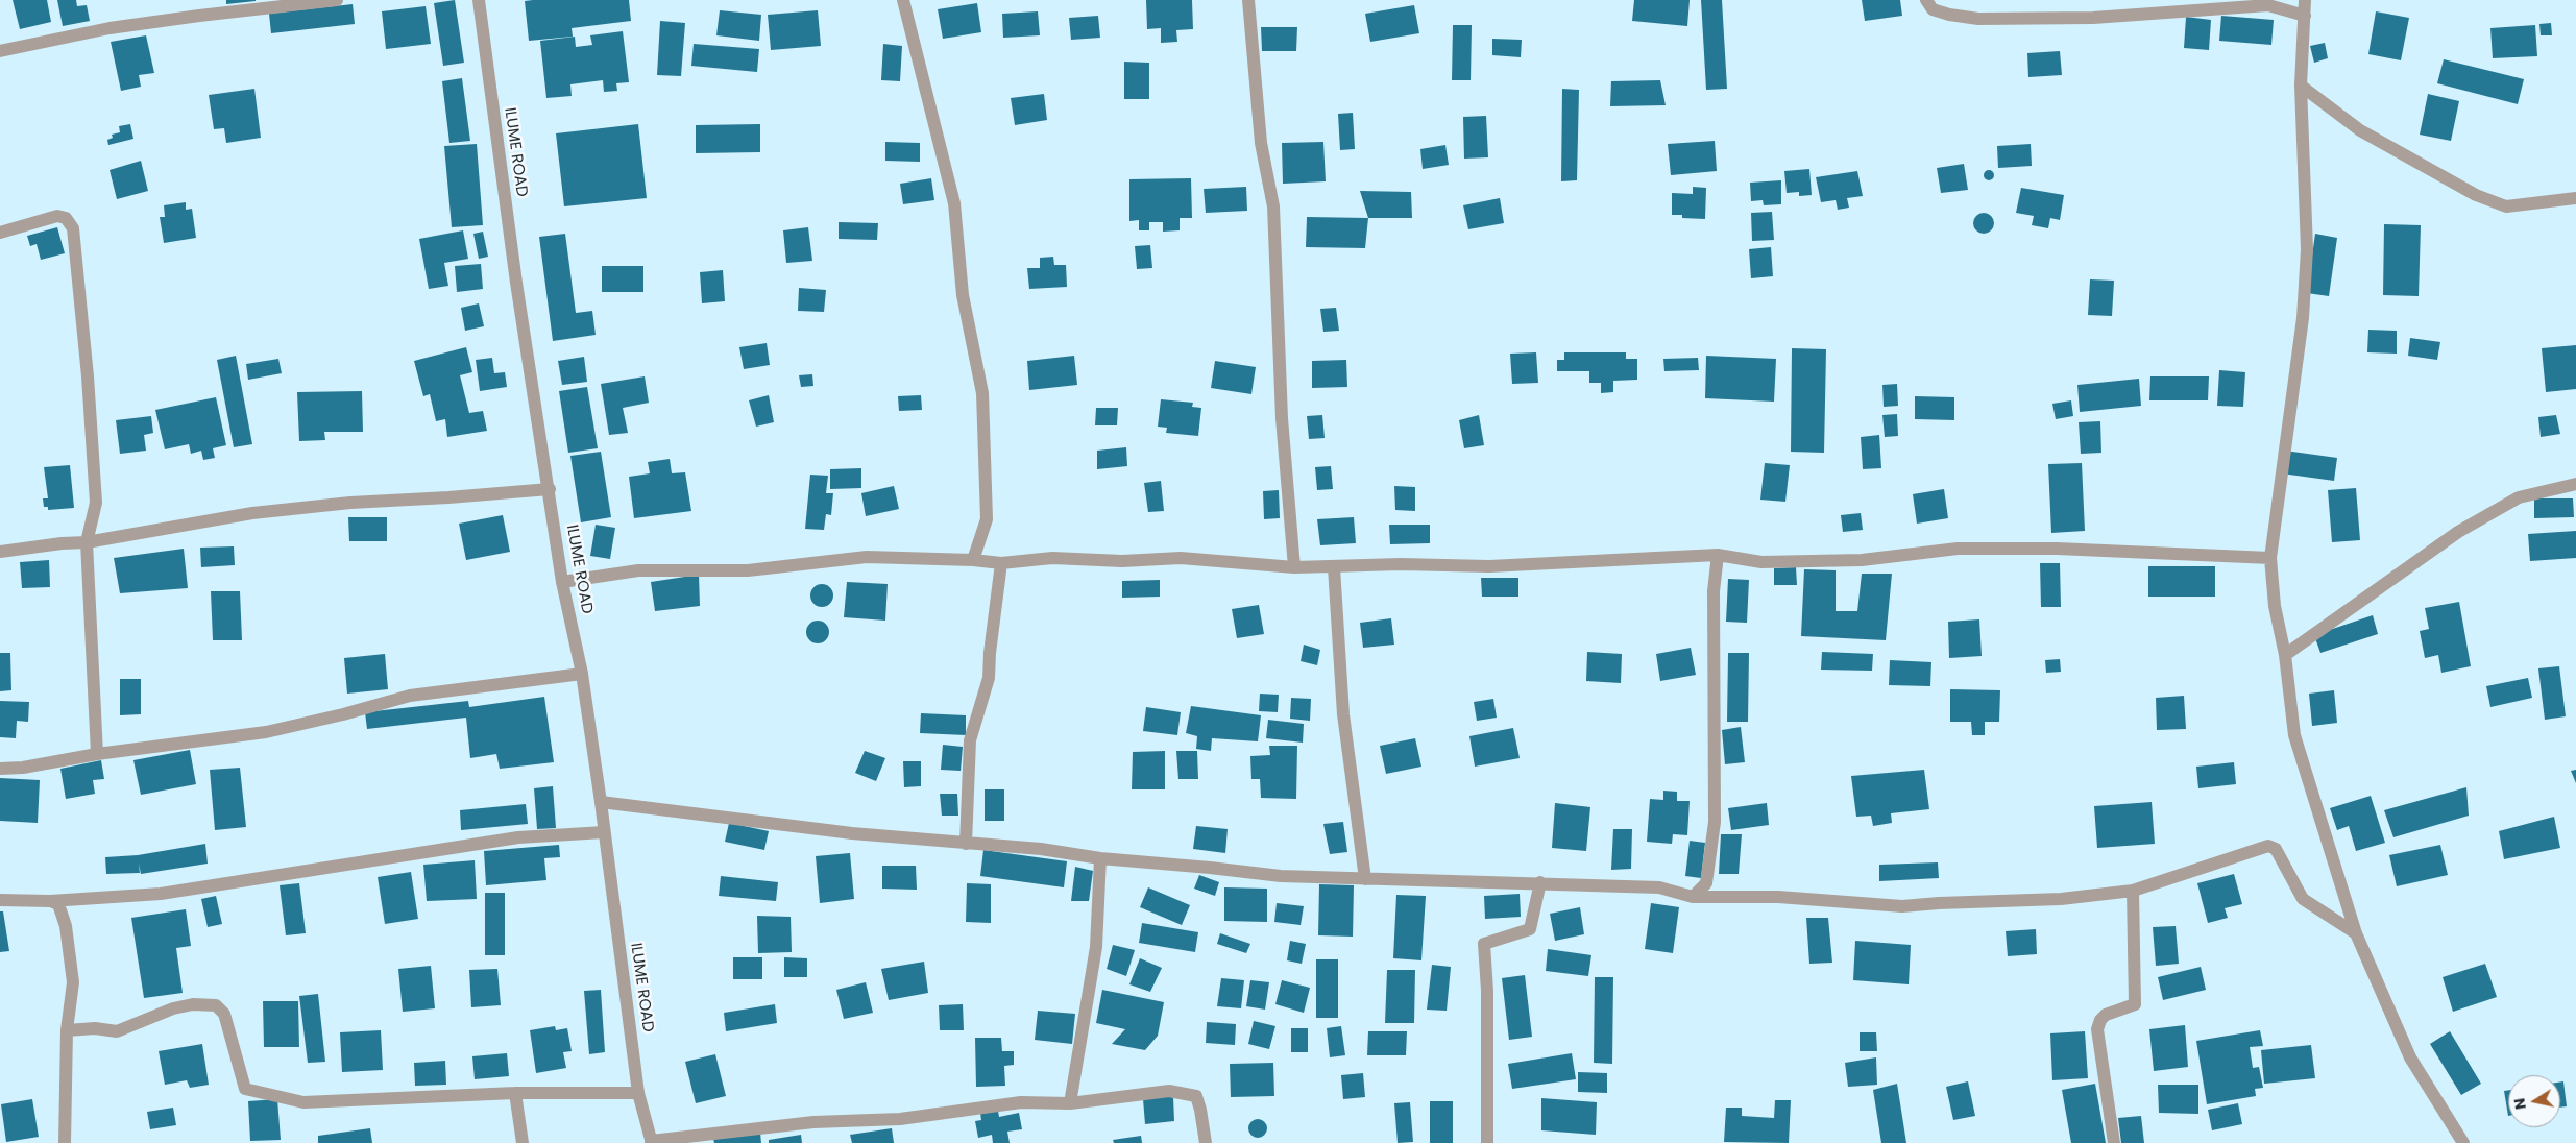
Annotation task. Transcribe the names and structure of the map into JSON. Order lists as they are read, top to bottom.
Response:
{
  "streets": {
    "street": ["ILUME ROAD"]
  },
  "north": "left"
}
